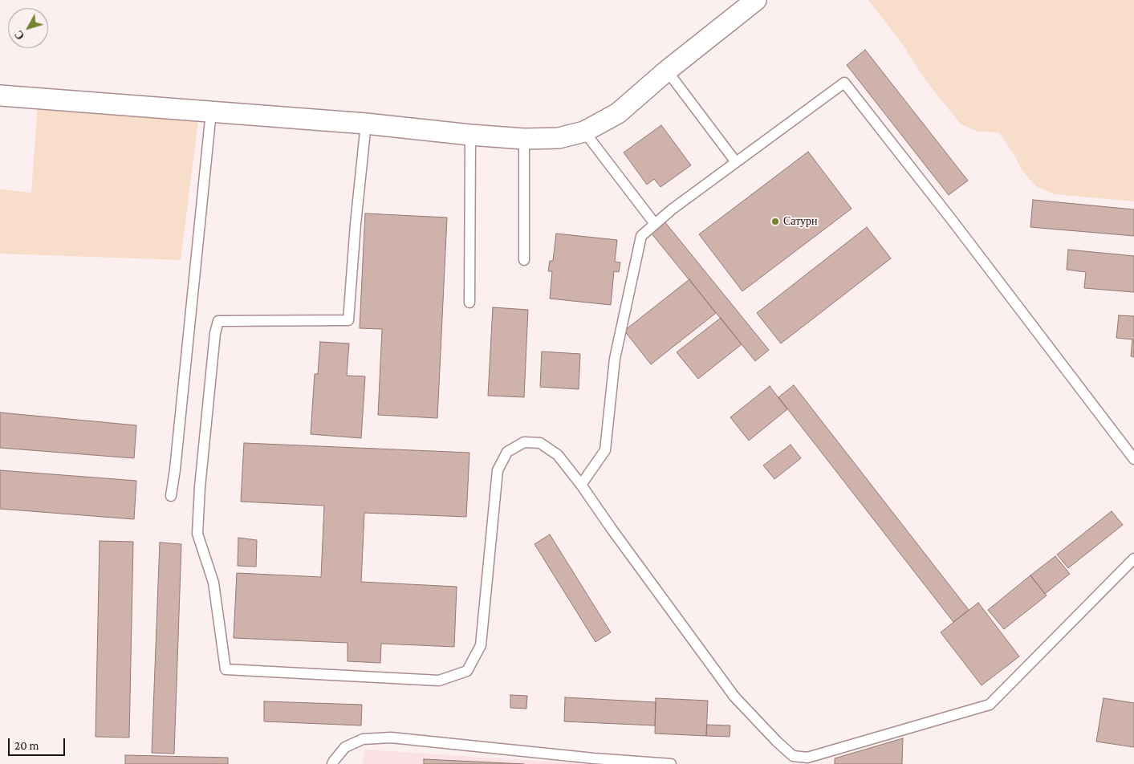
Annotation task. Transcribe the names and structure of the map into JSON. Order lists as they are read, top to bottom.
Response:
{
  "places": ["Сатурн"],
  "scale_bar": "20 m",
  "north": "bottom left"
}
